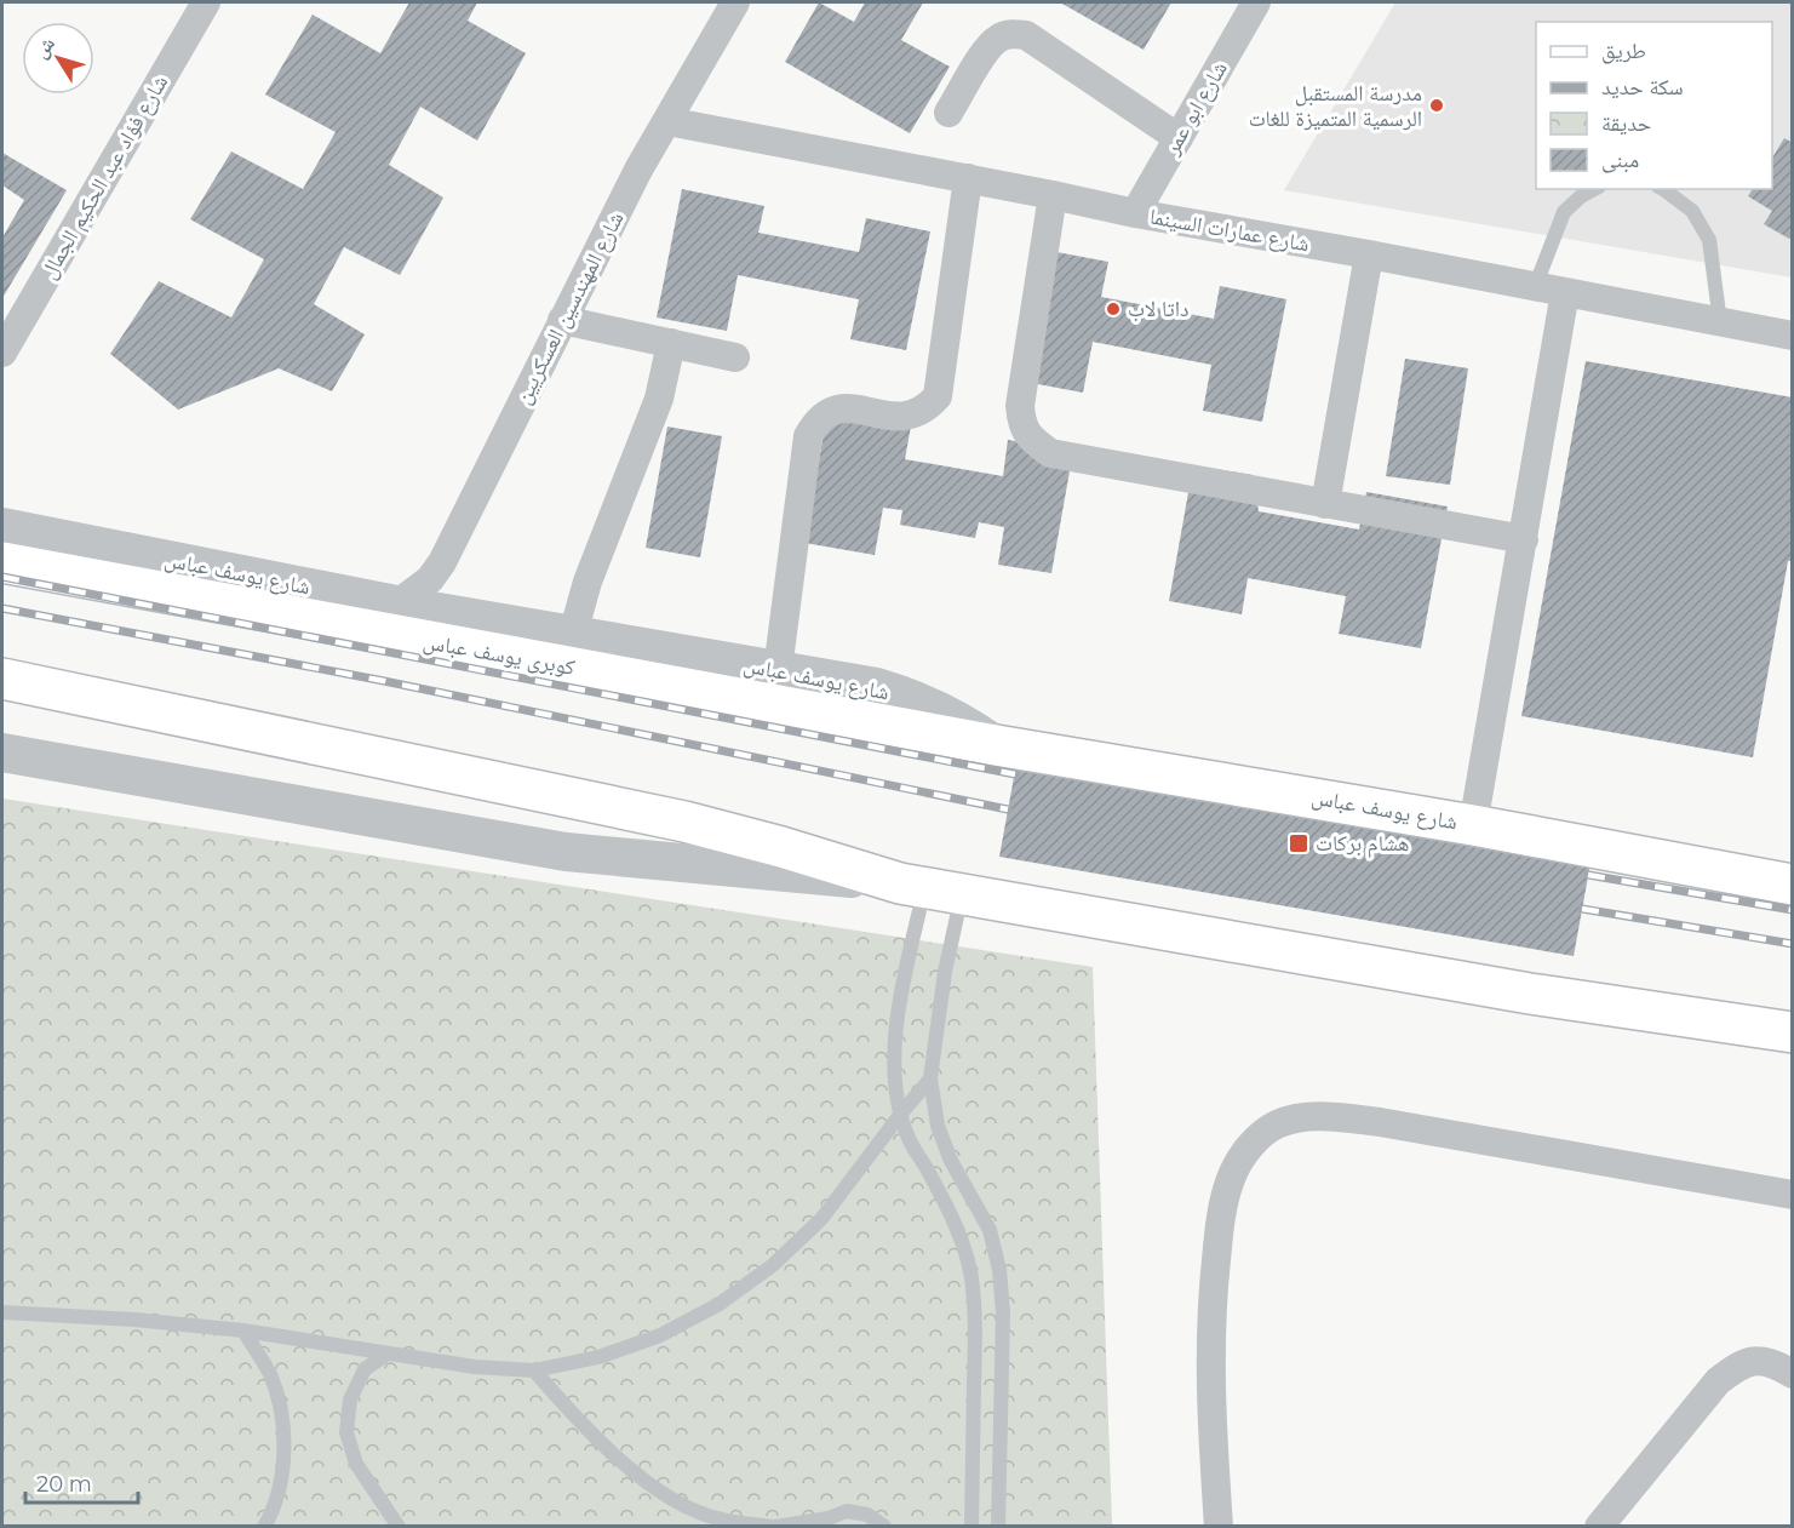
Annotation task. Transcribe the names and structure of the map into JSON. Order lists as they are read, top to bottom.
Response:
{
  "streets": {
    "main road": ["شارع يوسف عباس", "كوبرى يوسف عباس"],
    "street": [
      "شارع ابو عمر",
      "شارع فؤاد عبد الحكيم الجمال",
      "شارع عمارات السينما",
      "شارع المهندسين العسكريين"
    ]
  },
  "crossings": [
    ["شارع ابو عمر", "شارع عمارات السينما"],
    ["شارع عمارات السينما", "شارع المهندسين العسكريين"],
    ["شارع المهندسين العسكريين", "شارع يوسف عباس"],
    ["شارع يوسف عباس", "كوبرى يوسف عباس"]
  ],
  "places": {
    "other": ["مدرسة المستقبل الرسمية المتميزة للغات", "داتا لاب"],
    "transit": ["هشام بركات"]
  },
  "legend": [
    "طريق",
    "سكة حديد",
    "حديقة",
    "مبنى"
  ],
  "scale_bar": "20 m",
  "north": "top left"
}
